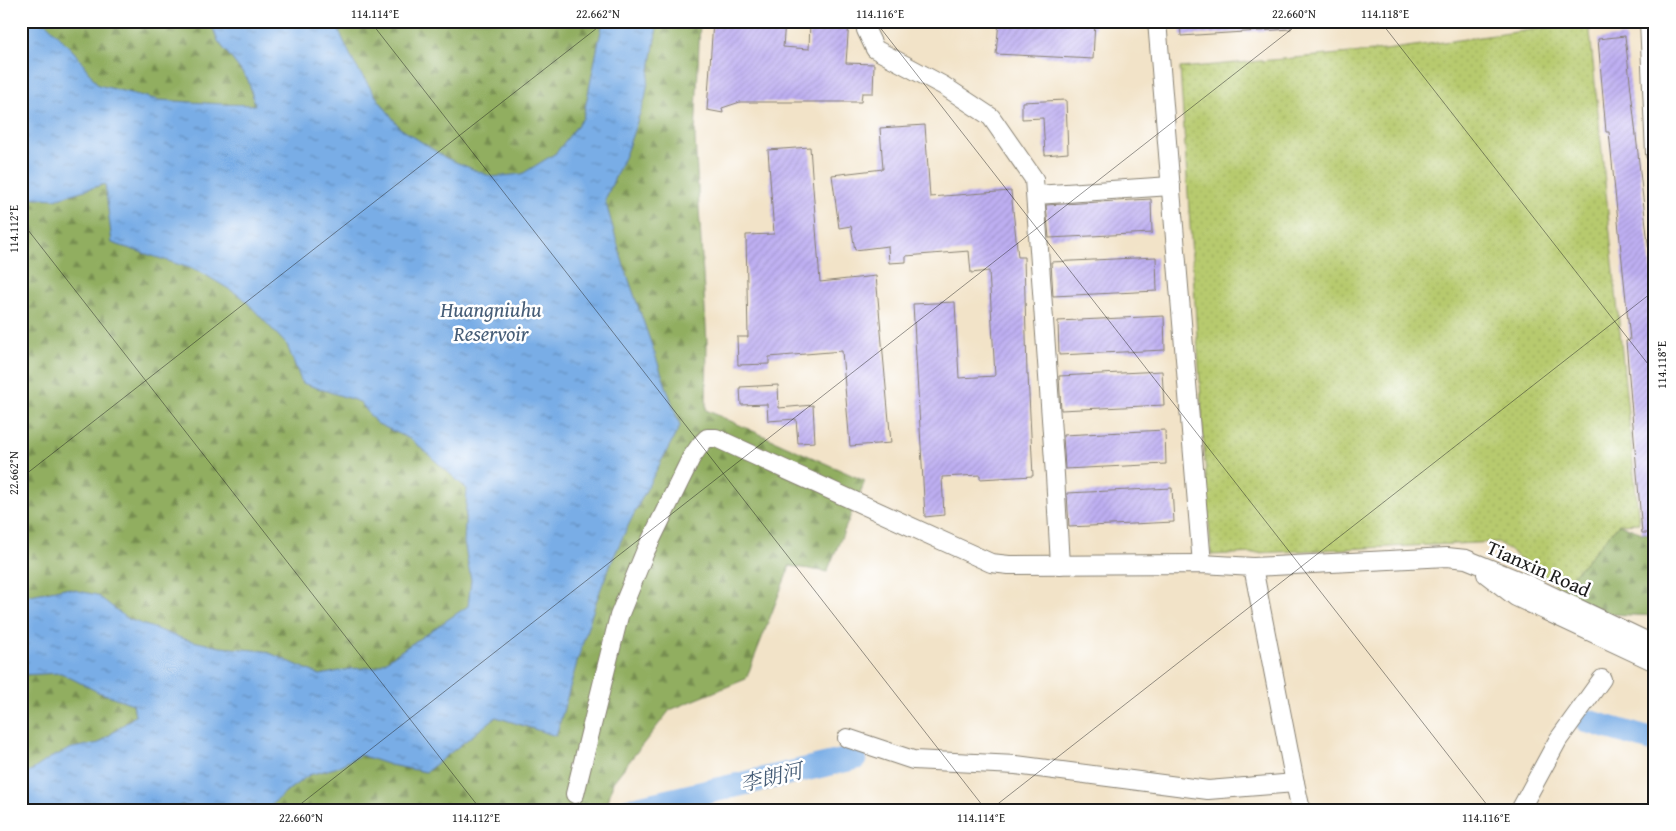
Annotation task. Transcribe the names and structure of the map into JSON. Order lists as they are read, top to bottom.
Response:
{
  "streets": {
    "street": ["Tianxin Road"]
  },
  "water": ["Huangniuhu Reservoir", "李朗河"],
  "coordinates": [
    "114.114°E",
    "22.662°N",
    "114.116°E",
    "22.660°N",
    "114.118°E",
    "114.112°E"
  ]
}
